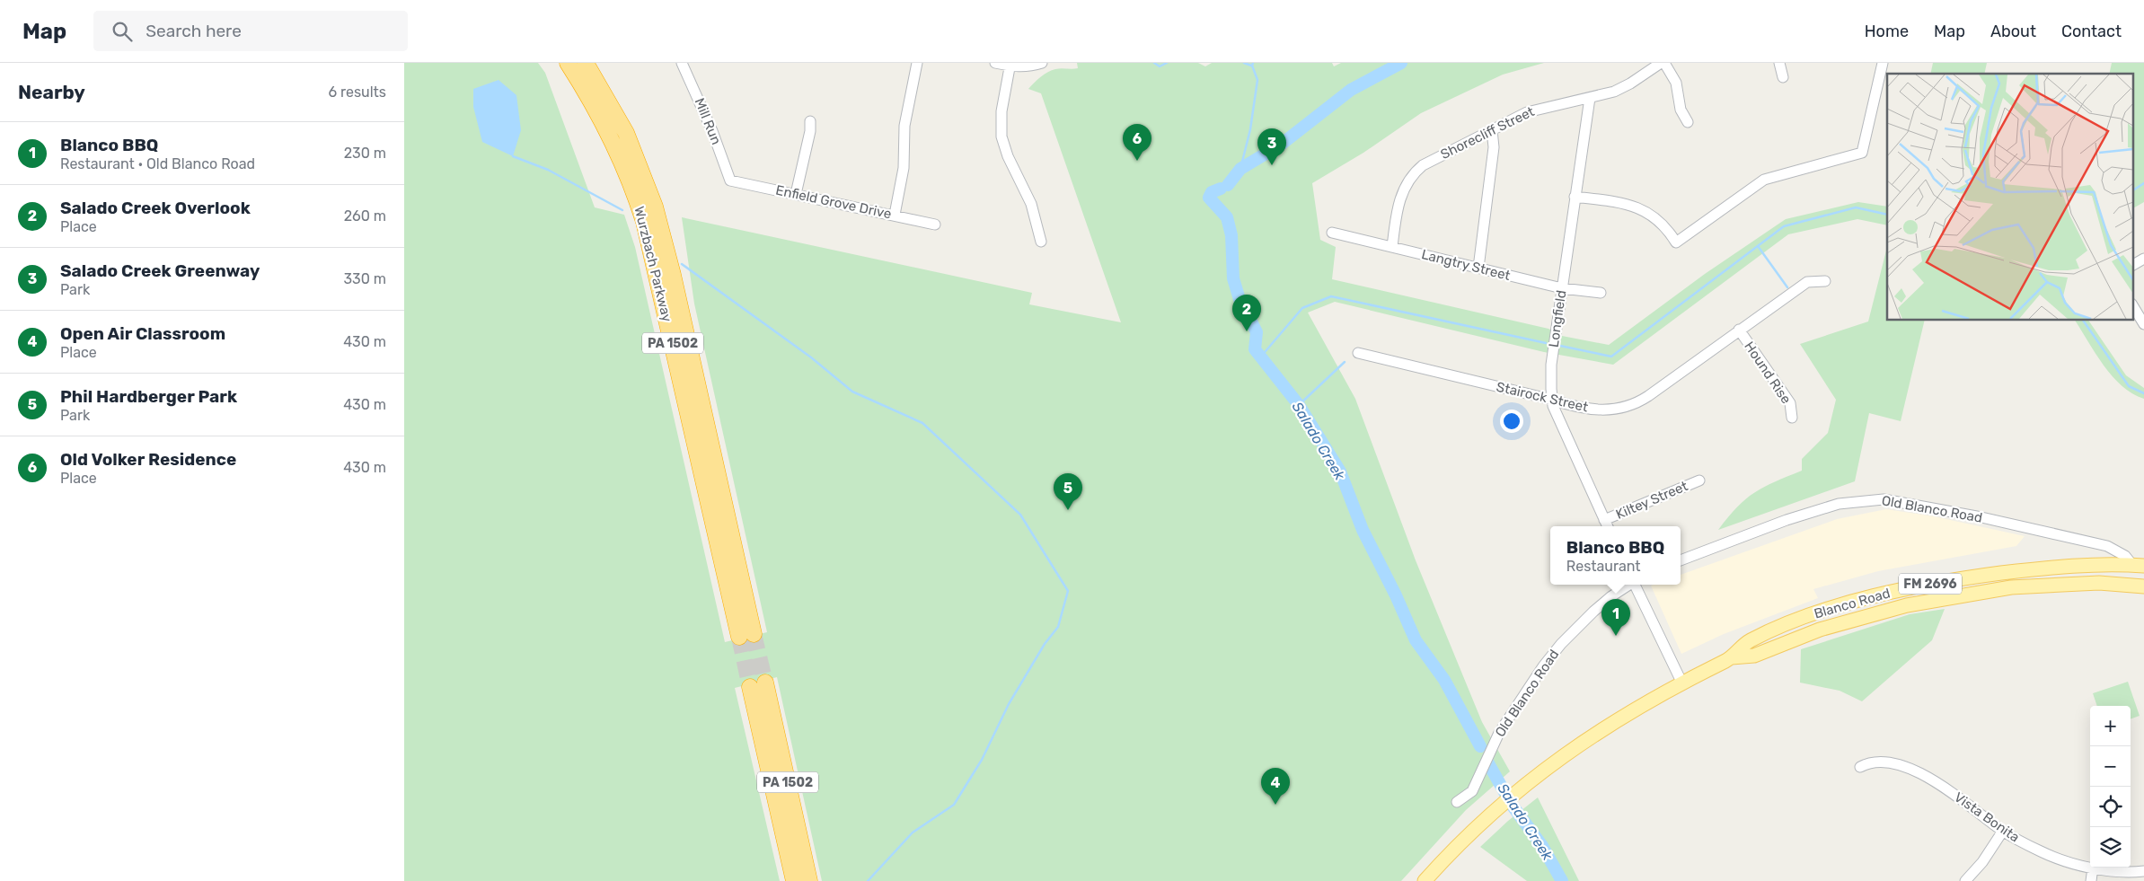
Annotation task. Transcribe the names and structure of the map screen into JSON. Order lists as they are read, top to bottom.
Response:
{
  "streets": {
    "highway": ["Wurzbach Parkway", "PA 1502"],
    "main road": ["FM 2696", "Blanco Road"],
    "street": [
      "Mill Run",
      "Shorecliff Street",
      "Enfield Grove Drive",
      "Langtry Street",
      "Longfield",
      "Hound Rise",
      "Stairock Street",
      "Kiltey Street",
      "Old Blanco Road",
      "Vista Bonita"
    ]
  },
  "crossings": [
    ["Mill Run", "Enfield Grove Drive"],
    ["Shorecliff Street", "Langtry Street"],
    ["Shorecliff Street", "Longfield"],
    ["Langtry Street", "Longfield"],
    ["Longfield", "Stairock Street"],
    ["Longfield", "Kiltey Street"],
    ["Hound Rise", "Stairock Street"],
    ["Old Blanco Road", "Blanco Road"]
  ],
  "water": ["Salado Creek"],
  "page": {
    "header": "Map",
    "search": "Search here",
    "nav": [
      "Home",
      "Map",
      "About",
      "Contact"
    ],
    "heading": ["Nearby", "6 results"],
    "list": [
      {
        "mark": "1",
        "name": "Blanco BBQ",
        "note": "Restaurant · Old Blanco Road",
        "value": "230 m"
      },
      {
        "mark": "2",
        "name": "Salado Creek Overlook",
        "note": "Place",
        "value": "260 m"
      },
      {
        "mark": "3",
        "name": "Salado Creek Greenway",
        "note": "Park",
        "value": "330 m"
      },
      {
        "mark": "4",
        "name": "Open Air Classroom",
        "note": "Place",
        "value": "430 m"
      },
      {
        "mark": "5",
        "name": "Phil Hardberger Park",
        "note": "Park",
        "value": "430 m"
      },
      {
        "mark": "6",
        "name": "Old Volker Residence",
        "note": "Place",
        "value": "430 m"
      }
    ],
    "pins": [
      "6",
      "3",
      "2",
      "5",
      "1",
      "4"
    ],
    "popup": ["Blanco BBQ", "Restaurant"],
    "map_buttons": ["+", "−"]
  }
}
